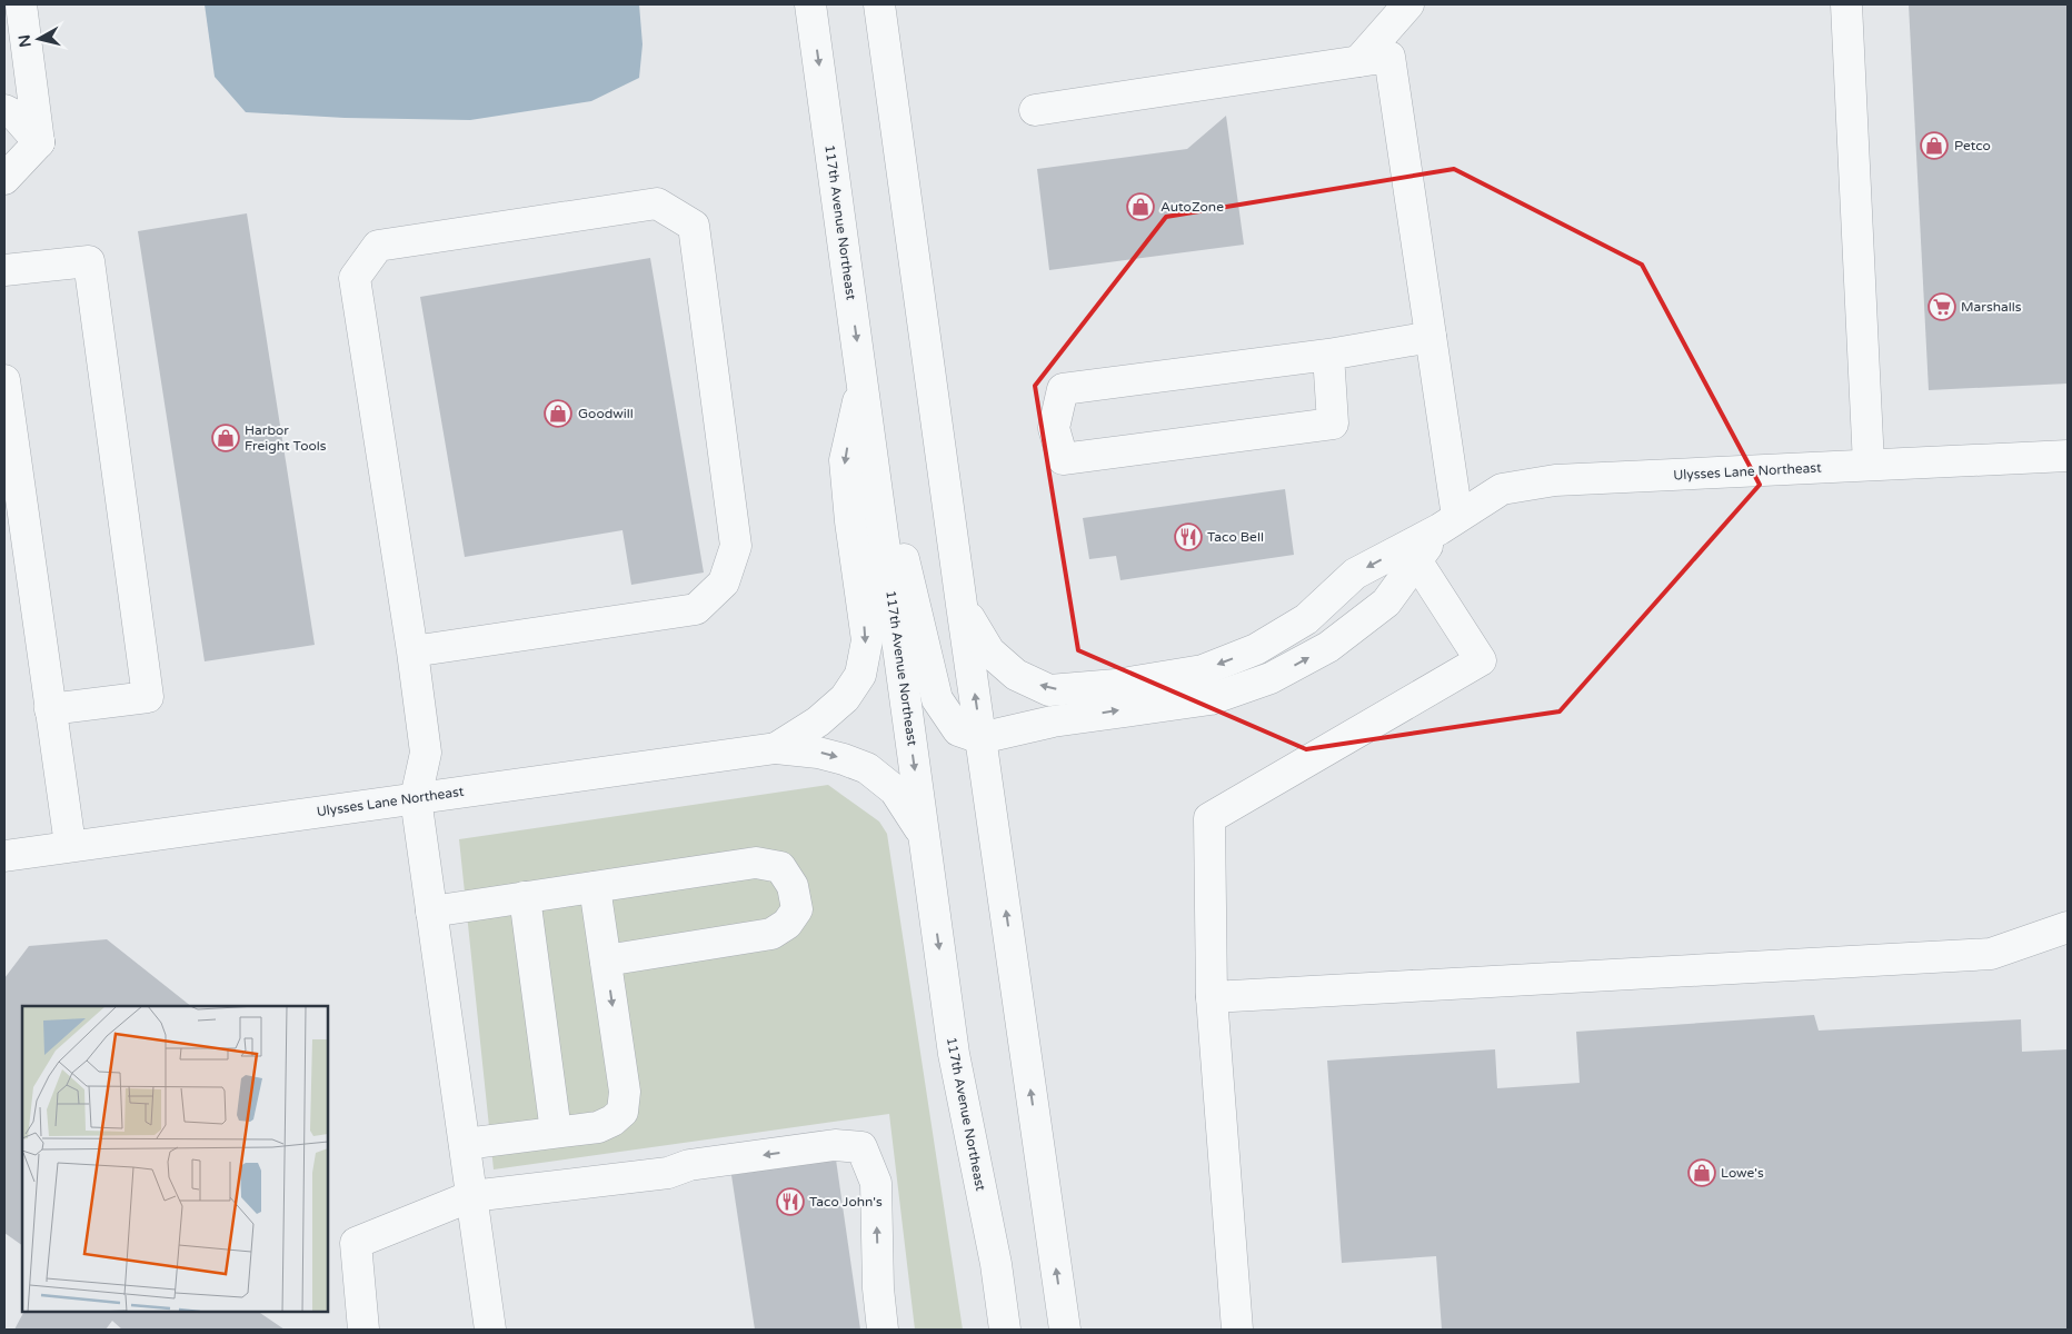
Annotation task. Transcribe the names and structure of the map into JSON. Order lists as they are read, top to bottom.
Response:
{
  "streets": {
    "street": ["117th Avenue Northeast", "Ulysses Lane Northeast"]
  },
  "places": {
    "shop": [
      "Petco",
      "AutoZone",
      "Goodwill",
      "Harbor Freight Tools",
      "Lowe's"
    ],
    "supermarket": ["Marshalls"],
    "restaurant": ["Taco Bell", "Taco John's"]
  },
  "north": "left"
}
